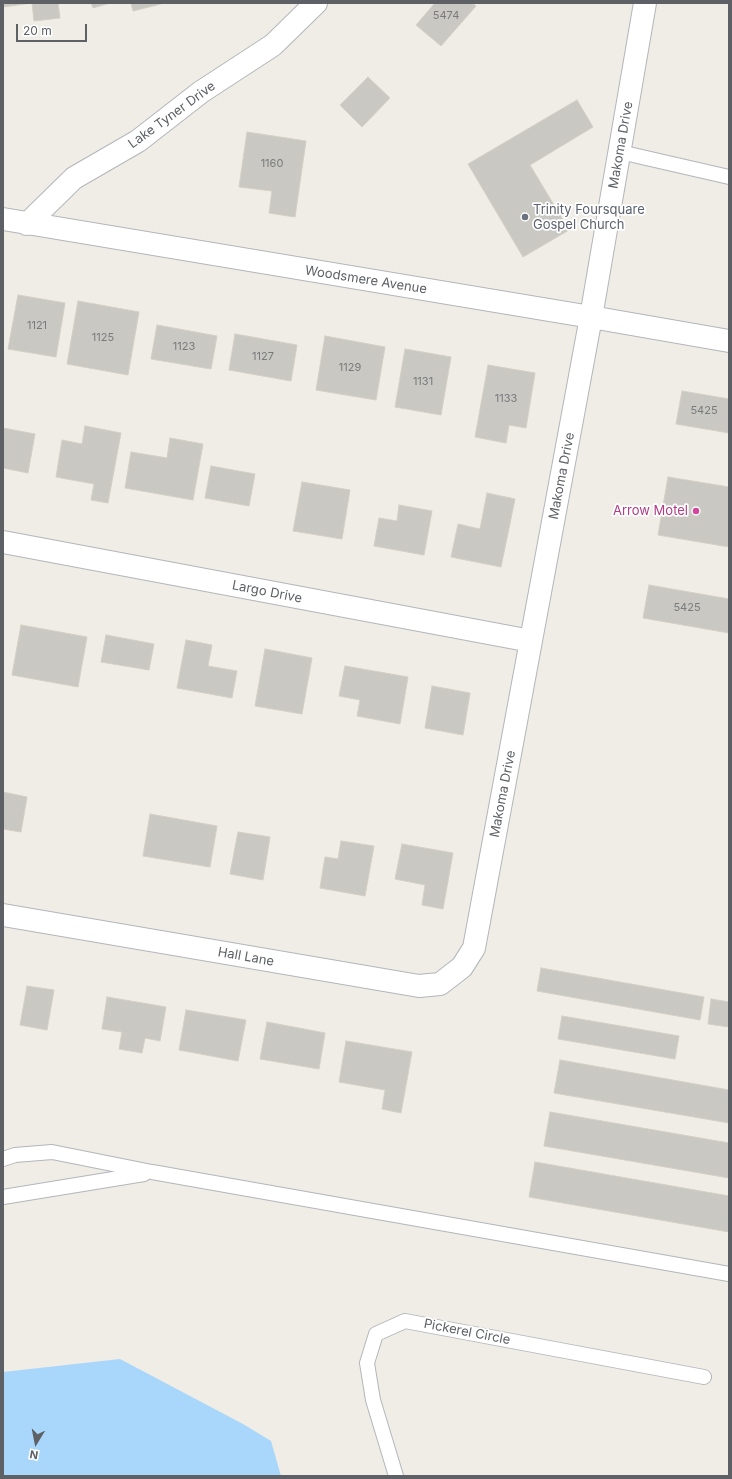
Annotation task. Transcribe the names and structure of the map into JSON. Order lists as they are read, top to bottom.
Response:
{
  "streets": {
    "street": [
      "Lake Tyner Drive",
      "Makoma Drive",
      "Woodsmere Avenue",
      "Largo Drive",
      "Hall Lane"
    ],
    "lane": ["Pickerel Circle"]
  },
  "crossings": [
    ["Lake Tyner Drive", "Woodsmere Avenue"],
    ["Makoma Drive", "Woodsmere Avenue"],
    ["Makoma Drive", "Largo Drive"],
    ["Makoma Drive", "Hall Lane"]
  ],
  "places": ["Trinity Foursquare Gospel Church", "Arrow Motel"],
  "house_numbers": [
    "5474",
    "1160",
    "1121",
    "1125",
    "1123",
    "1127",
    "1129",
    "1131",
    "1133",
    "5425",
    "5425"
  ],
  "scale_bar": "20 m",
  "north": "bottom"
}
